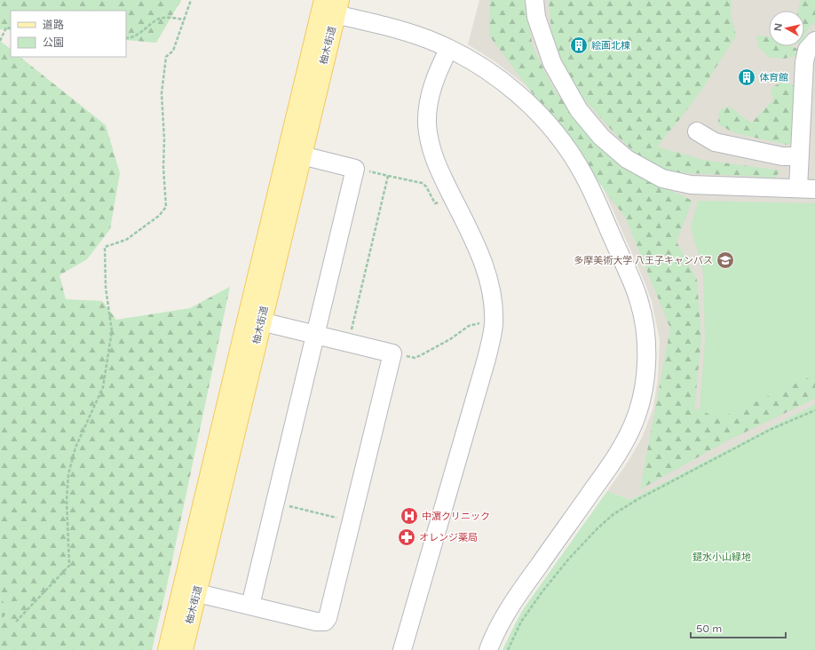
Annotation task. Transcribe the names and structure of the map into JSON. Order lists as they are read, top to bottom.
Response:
{
  "streets": {
    "main road": ["柚木街道"]
  },
  "parks": ["鑓水小山緑地"],
  "places": {
    "building": ["絵画北棟", "体育館"],
    "school or university": ["多摩美術大学 八王子キャンパス"],
    "hospital": ["中濵クリニック"],
    "pharmacy": ["オレンジ薬局"]
  },
  "legend": ["道路", "公園"],
  "scale_bar": "50 m",
  "north": "left"
}
